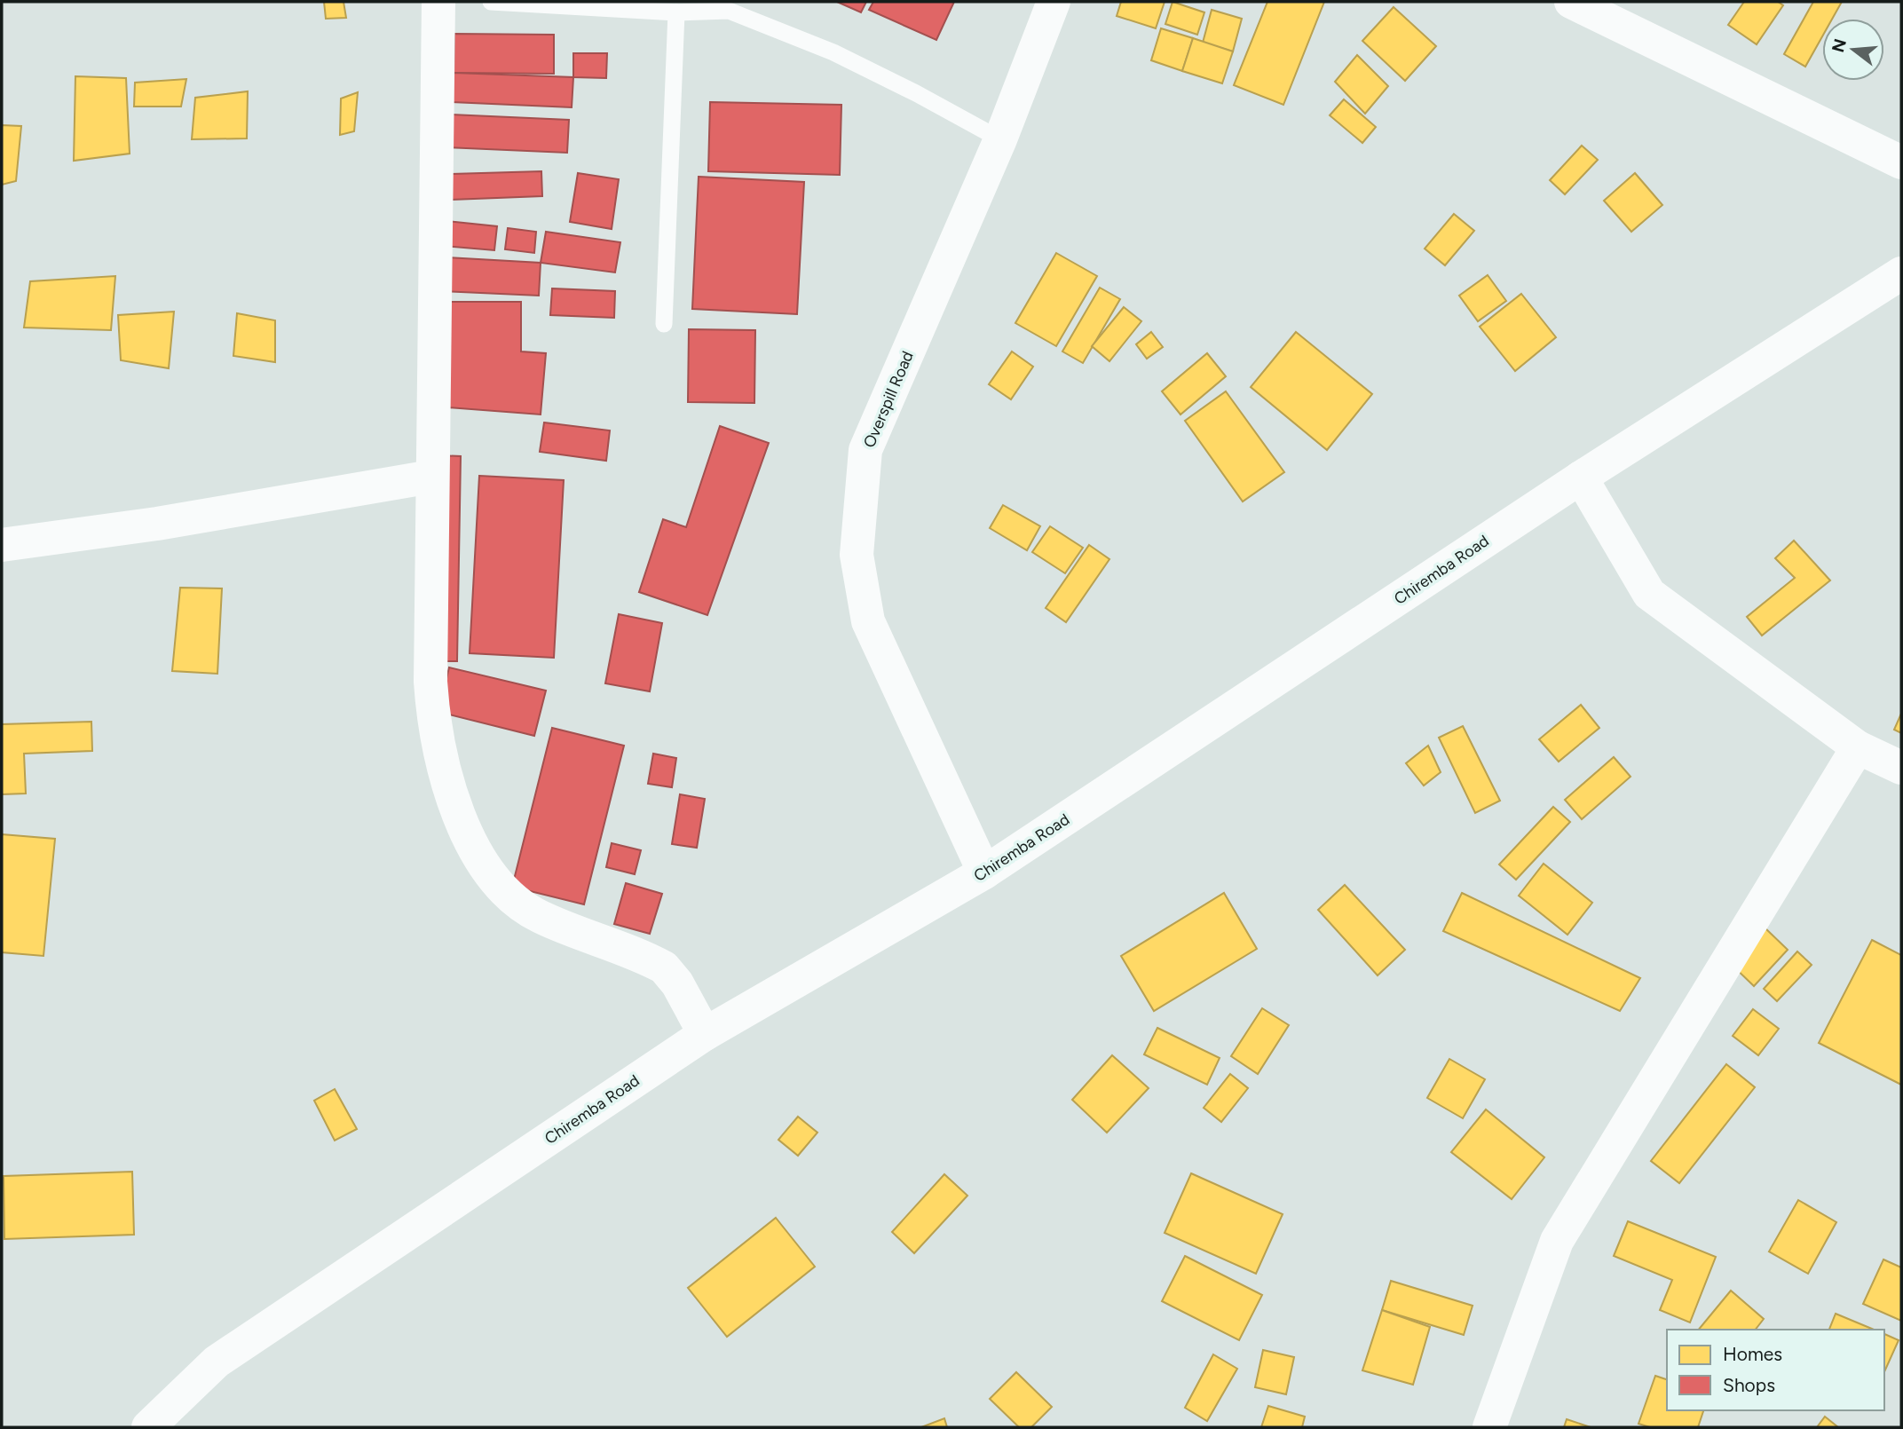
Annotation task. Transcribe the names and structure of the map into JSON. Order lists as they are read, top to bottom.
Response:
{
  "streets": {
    "street": ["Overspill Road", "Chiremba Road"]
  },
  "crossings": [
    ["Overspill Road", "Chiremba Road"]
  ],
  "legend": ["Homes", "Shops"],
  "north": "left"
}
